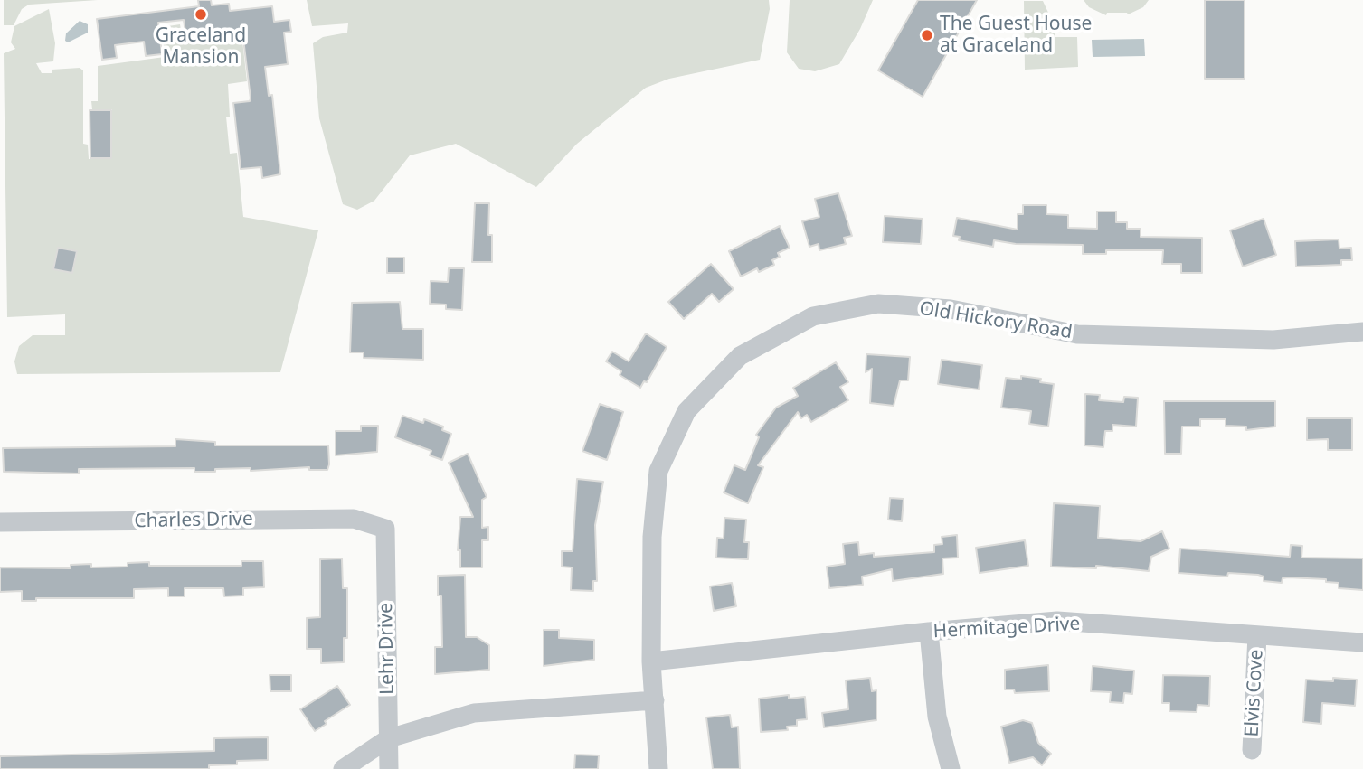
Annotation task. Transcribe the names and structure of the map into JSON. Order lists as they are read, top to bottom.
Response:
{
  "streets": {
    "street": [
      "Old Hickory Road",
      "Charles Drive",
      "Hermitage Drive",
      "Lehr Drive",
      "Elvis Cove"
    ]
  },
  "crossings": [
    ["Old Hickory Road", "Hermitage Drive"],
    ["Charles Drive", "Lehr Drive"],
    ["Hermitage Drive", "Elvis Cove"]
  ],
  "places": ["Graceland Mansion", "The Guest House at Graceland"]
}
